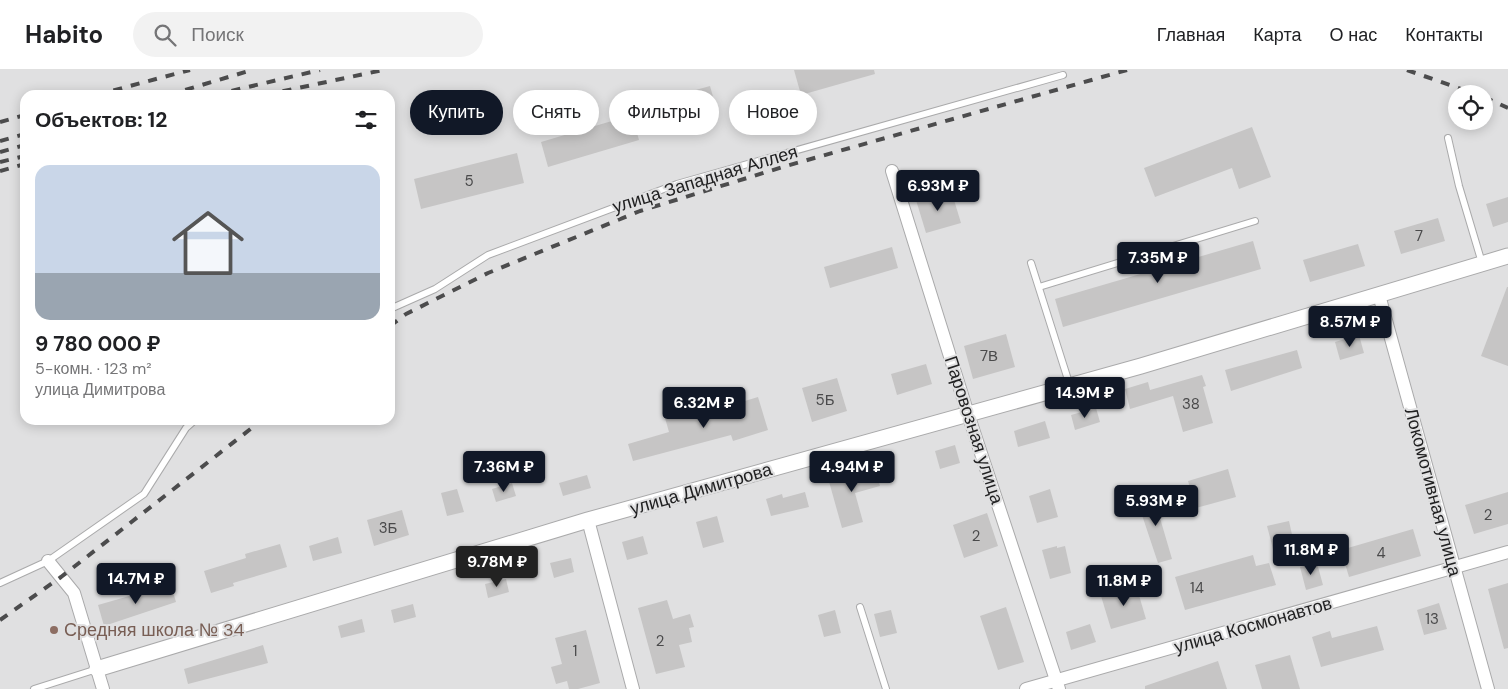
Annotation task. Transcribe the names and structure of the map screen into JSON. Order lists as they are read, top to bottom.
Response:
{
  "streets": {
    "street": [
      "Паровозная улица",
      "улица Димитрова",
      "Локомотивная улица",
      "улица Космонавтов"
    ],
    "lane": ["улица Западная Аллея"]
  },
  "crossings": [
    ["Паровозная улица", "улица Димитрова"],
    ["Паровозная улица", "улица Космонавтов"],
    ["улица Димитрова", "Локомотивная улица"],
    ["Локомотивная улица", "улица Космонавтов"]
  ],
  "places": ["Средняя школа № 34"],
  "house_numbers": [
    "5",
    "7",
    "7В",
    "5Б",
    "38",
    "2",
    "3Б",
    "2",
    "4",
    "14",
    "13",
    "2",
    "1"
  ],
  "page": {
    "header": "Habito",
    "search": "Поиск",
    "nav": [
      "Главная",
      "Карта",
      "О нас",
      "Контакты"
    ],
    "chip": [
      "Купить",
      "Снять",
      "Фильтры",
      "Новое"
    ],
    "heading": "Объектов: 12",
    "list": [
      {
        "name": "9 780 000 ₽",
        "note": "5-комн. · 123 m² · улица Димитрова"
      }
    ],
    "price": [
      "6.93M ₽",
      "7.35M ₽",
      "8.57M ₽",
      "14.9M ₽",
      "6.32M ₽",
      "7.36M ₽",
      "4.94M ₽",
      "5.93M ₽",
      "11.8M ₽",
      "9.78M ₽",
      "14.7M ₽",
      "11.8M ₽"
    ]
  }
}
